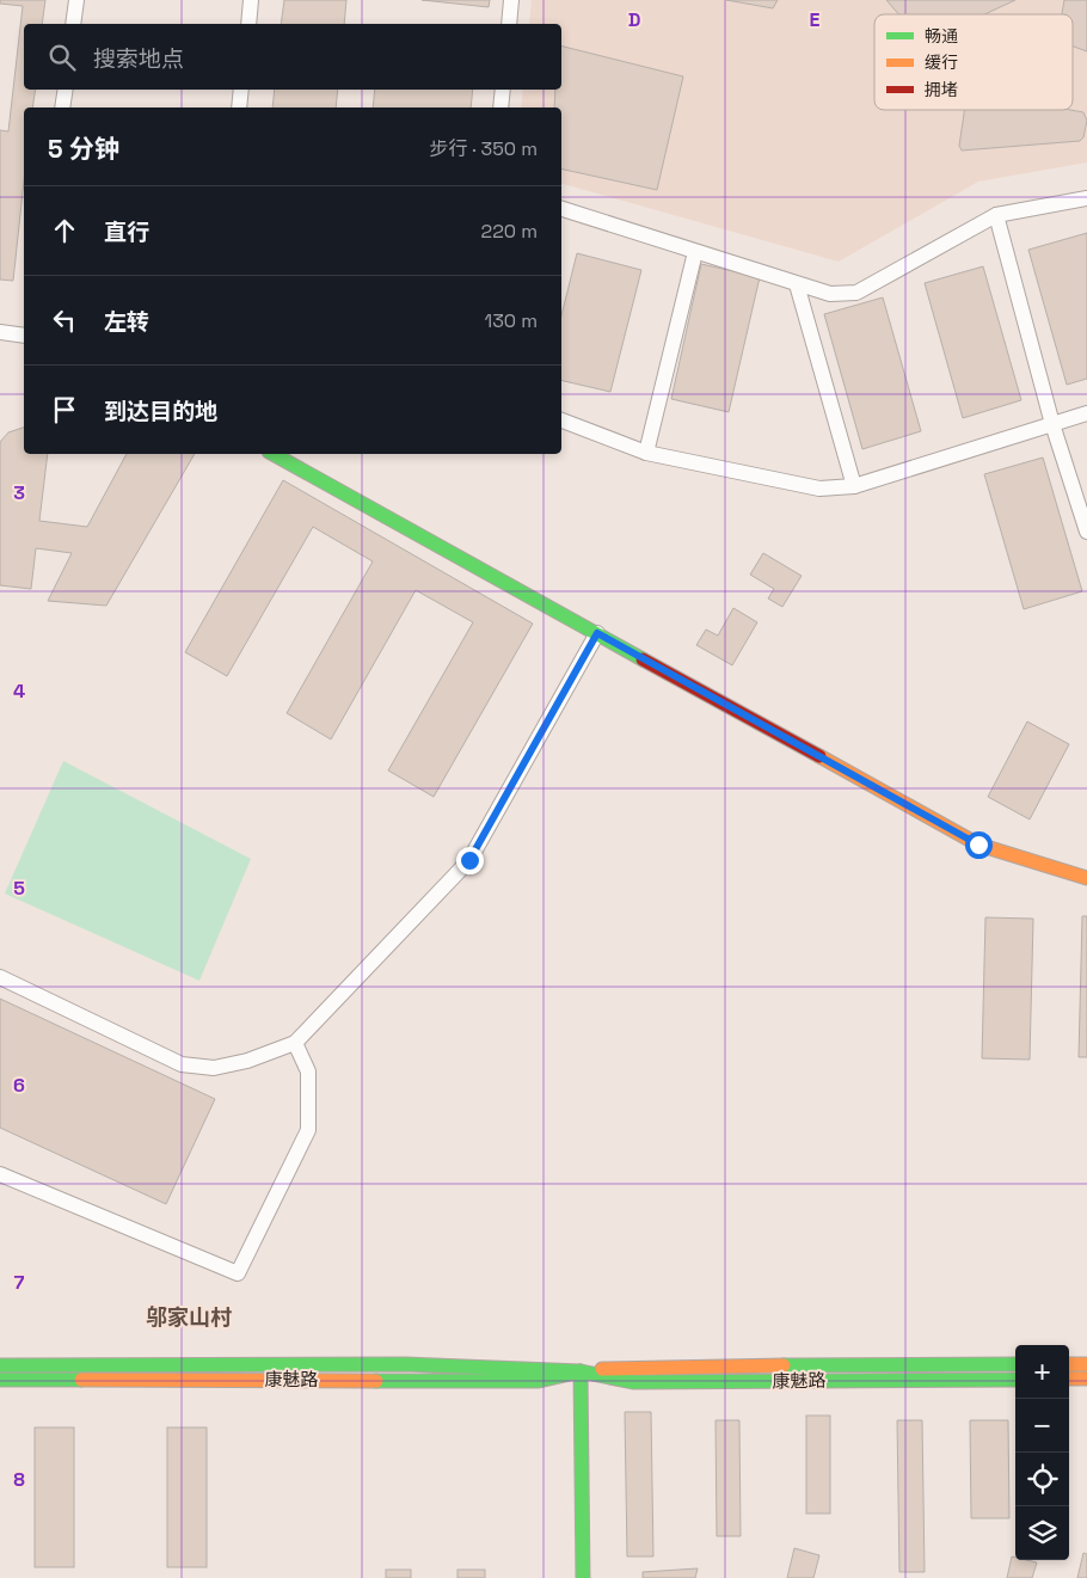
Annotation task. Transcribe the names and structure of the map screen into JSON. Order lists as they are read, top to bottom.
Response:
{
  "streets": {
    "main road": ["康魅路"]
  },
  "districts": ["邬家山村"],
  "legend": ["畅通", "缓行", "拥堵"],
  "page": {
    "search": "搜索地点",
    "heading": ["5 分钟", "步行 · 350 m"],
    "list": [
      ["直行", "220 m"],
      ["左转", "130 m"],
      "到达目的地"
    ],
    "map_buttons": ["+", "−"]
  },
  "grid": {
    "columns": ["D", "E"],
    "rows": [
      "3",
      "4",
      "5",
      "6",
      "7",
      "8"
    ]
  }
}
